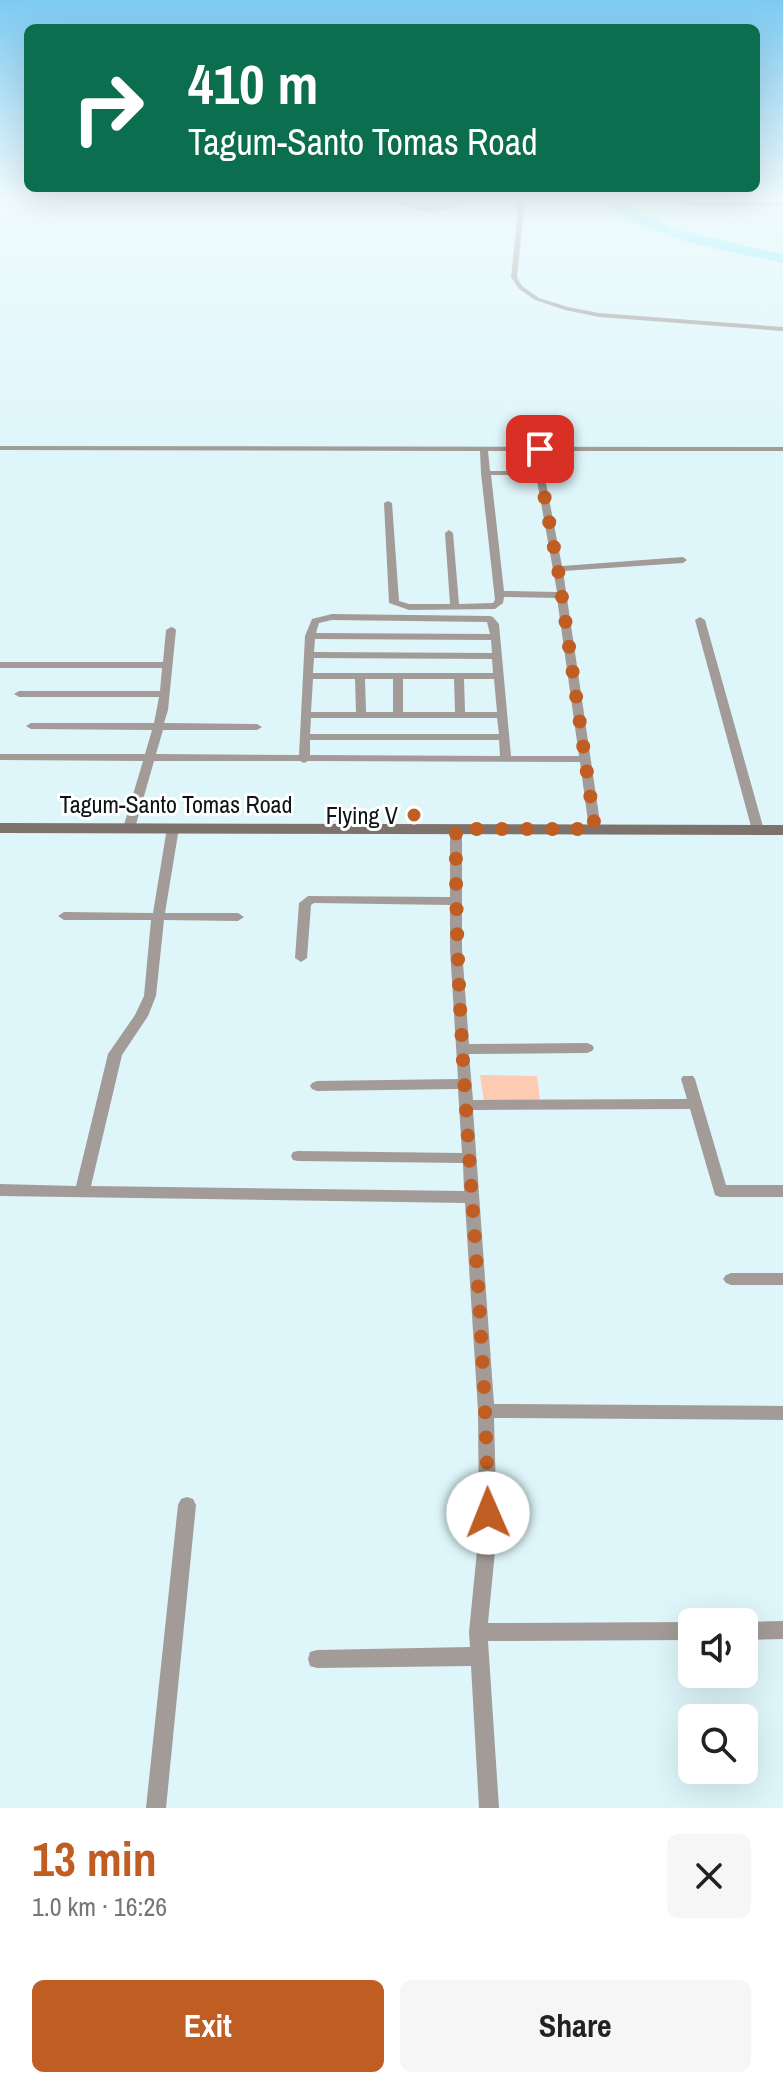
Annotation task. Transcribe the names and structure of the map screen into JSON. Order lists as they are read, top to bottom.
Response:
{
  "streets": {
    "main road": ["Tagum-Santo Tomas Road"]
  },
  "places": ["Flying V"],
  "page": {
    "turn": ["410 m", "Tagum-Santo Tomas Road"],
    "heading": ["13 min", "1.0 km · 16:26"],
    "buttons": ["Exit", "Share"]
  }
}
